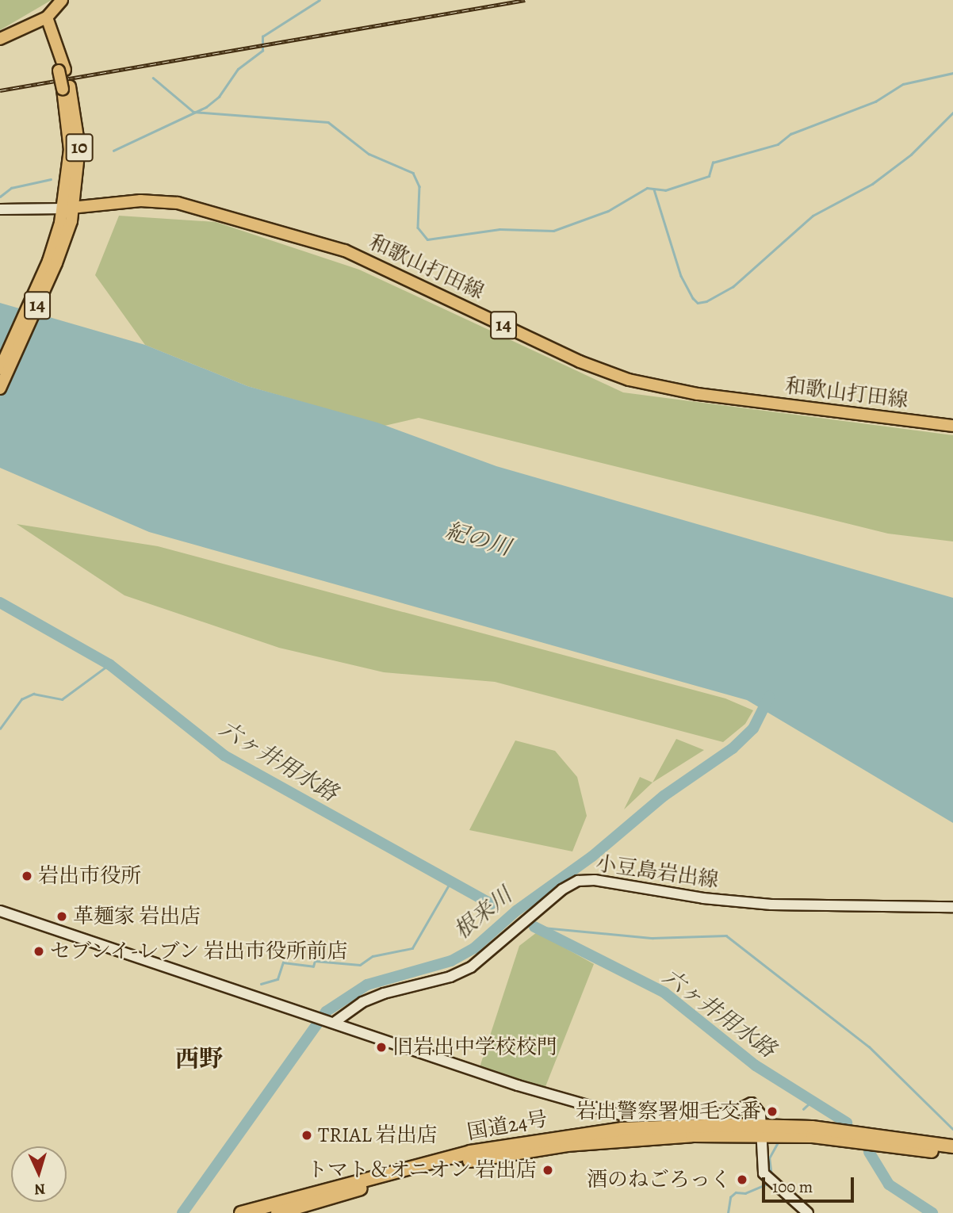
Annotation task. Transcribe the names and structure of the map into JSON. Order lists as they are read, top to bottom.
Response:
{
  "streets": {
    "highway": ["国道24号"],
    "main road": [
      "10",
      "和歌山打田線",
      "14",
      "小豆島岩出線"
    ]
  },
  "crossings": [
    ["10", "和歌山打田線"],
    ["10", "14"],
    ["和歌山打田線", "14"]
  ],
  "districts": ["西野"],
  "water": ["紀の川", "六ヶ井用水路", "根来川"],
  "places": [
    "岩出市役所",
    "革麺家 岩出店",
    "セブンイ-レブン 岩出市役所前店",
    "旧岩出中学校校門",
    "岩出警察署畑毛交番",
    "TRIAL 岩出店",
    "トマト＆オニオン 岩出店",
    "酒のねごろっく"
  ],
  "scale_bar": "100 m",
  "north": "bottom"
}
